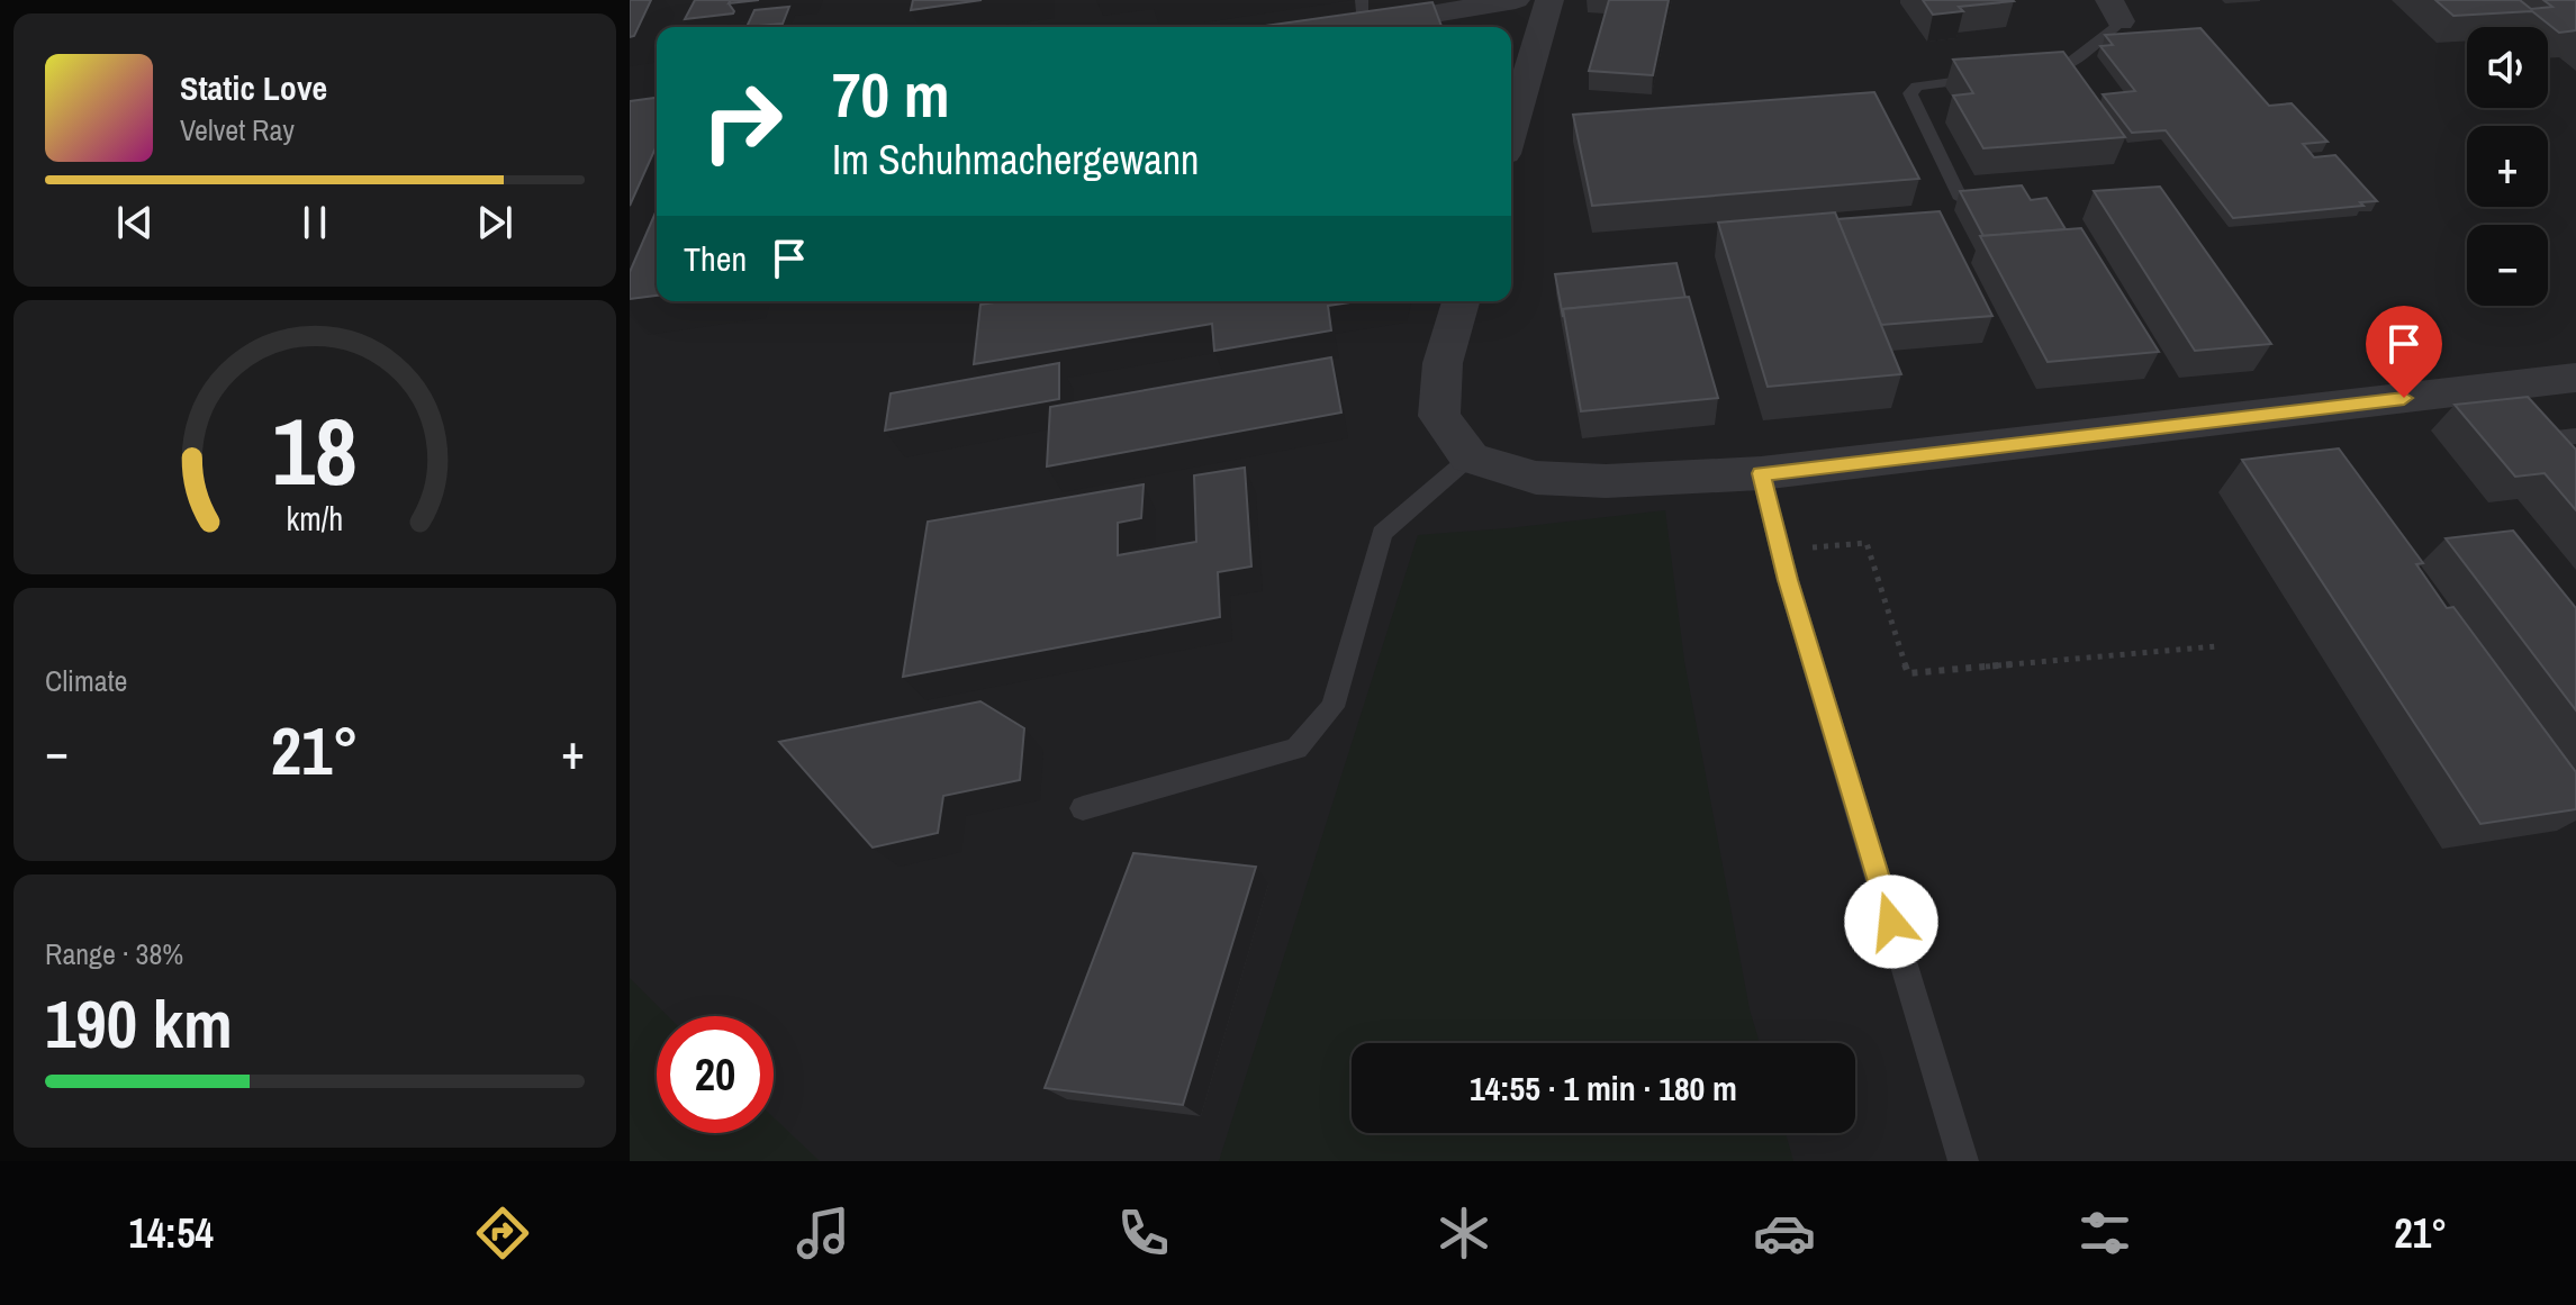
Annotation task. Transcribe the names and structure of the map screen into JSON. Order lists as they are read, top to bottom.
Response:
{
  "page": {
    "map_buttons": ["+", "−"],
    "turn": ["70 m", "Im Schuhmachergewann"],
    "song": ["Static Love", "Velvet Ray"],
    "then": "Then",
    "tile": [
      "Climate",
      ["Range · 38%", "190 km"]
    ],
    "heat": ["−", "21°", "+"],
    "limit": "20",
    "trip": "14:55 · 1 min · 180 m",
    "tabs": ["14:54", "21°"],
    "gauge": ["18", "km/h"]
  }
}
